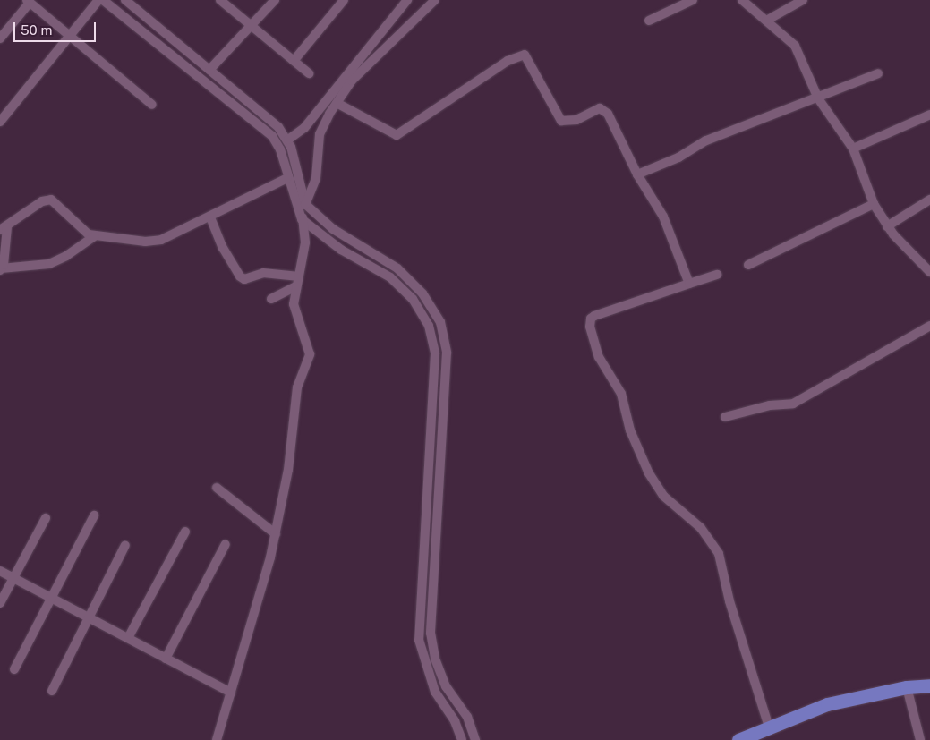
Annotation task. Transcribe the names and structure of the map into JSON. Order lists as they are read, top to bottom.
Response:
{
  "scale_bar": "50 m"
}
